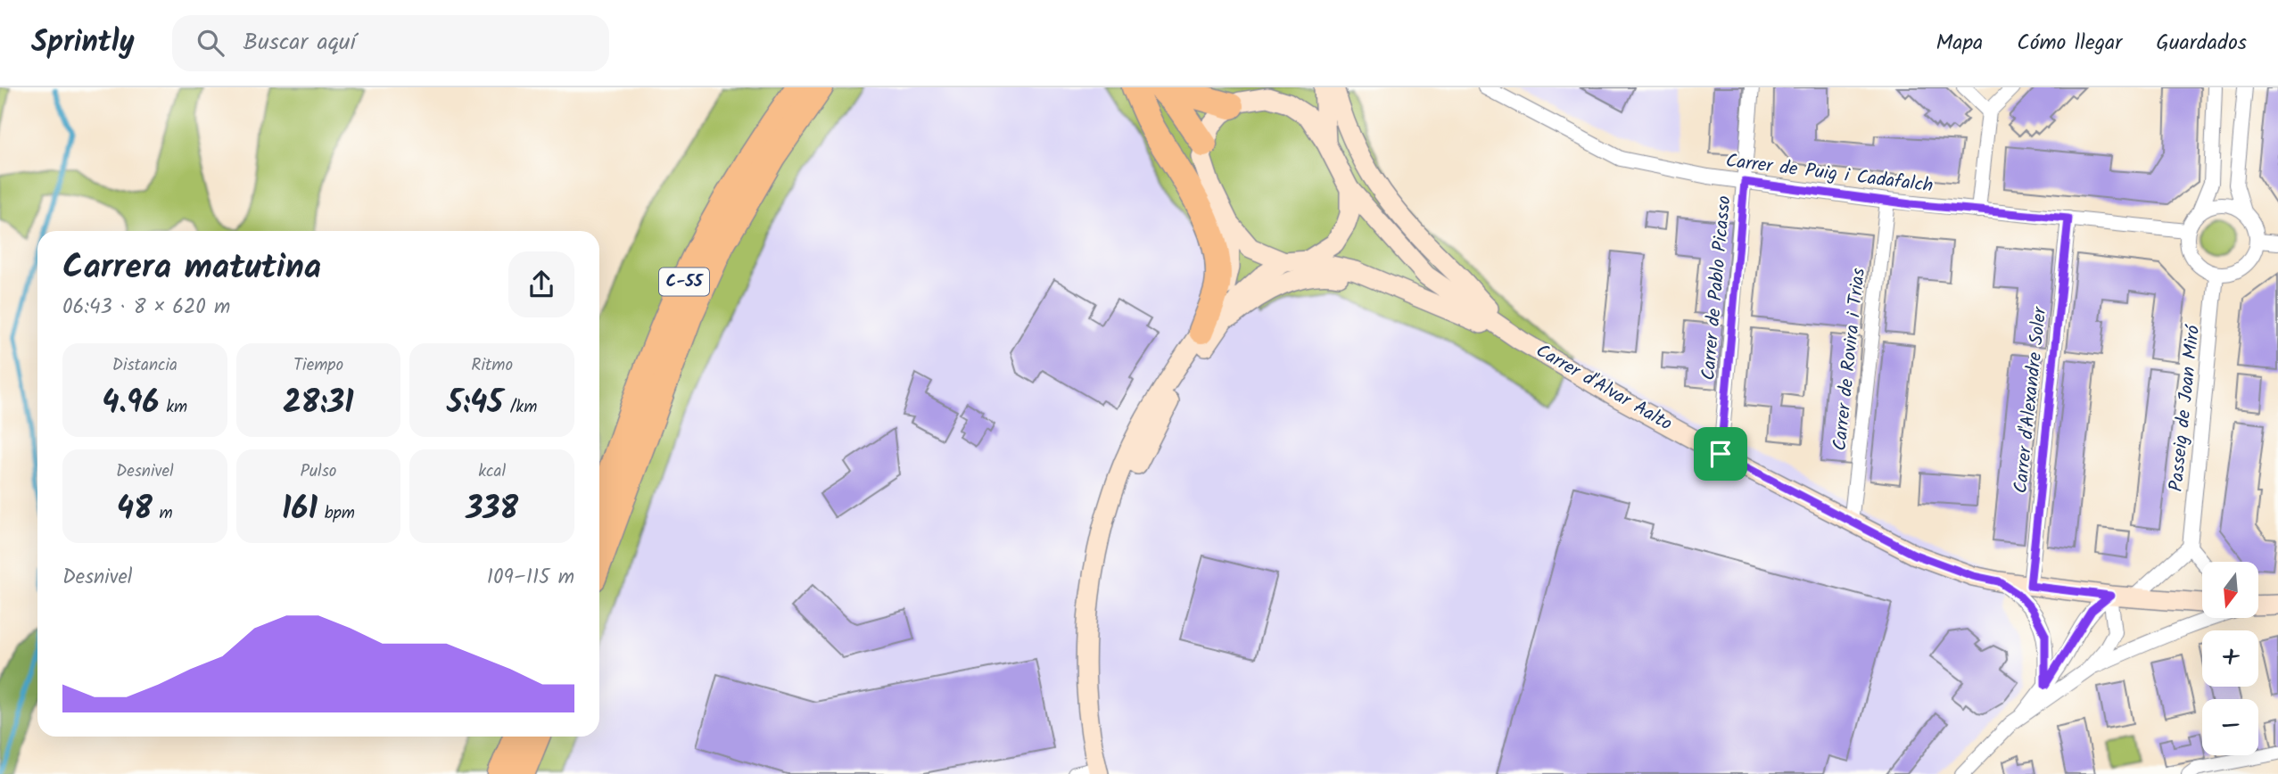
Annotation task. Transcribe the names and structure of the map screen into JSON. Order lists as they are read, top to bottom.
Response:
{
  "streets": {
    "highway": ["C-55"],
    "street": [
      "Carrer de Puig i Cadafalch",
      "Carrer de Pablo Picasso",
      "Carrer de Rovira i Trias",
      "Carrer d'Alvar Aalto",
      "Carrer d'Alexandre Soler",
      "Passeig de Joan Miró"
    ]
  },
  "crossings": [
    ["Carrer de Puig i Cadafalch", "Carrer de Pablo Picasso"],
    ["Carrer de Puig i Cadafalch", "Carrer de Rovira i Trias"],
    ["Carrer de Puig i Cadafalch", "Carrer d'Alexandre Soler"],
    ["Carrer de Puig i Cadafalch", "Passeig de Joan Miró"],
    ["Carrer de Pablo Picasso", "Carrer d'Alvar Aalto"],
    ["Carrer de Rovira i Trias", "Carrer d'Alvar Aalto"],
    ["Carrer d'Alvar Aalto", "Carrer d'Alexandre Soler"]
  ],
  "north": "bottom",
  "page": {
    "header": "Sprintly",
    "search": "Buscar aquí",
    "nav": ["Mapa", "Cómo llegar", "Guardados"],
    "heading": ["Carrera matutina", "06:43 · 8 × 620 m"],
    "stats": [
      ["Distancia", "4.96 km"],
      ["Tiempo", "28:31"],
      ["Ritmo", "5:45 /km"],
      ["Desnivel", "48 m"],
      ["Pulso", "161 bpm"],
      ["kcal", "338"]
    ],
    "chart": ["Desnivel", "109–115 m"],
    "map_buttons": ["+", "−"]
  }
}
